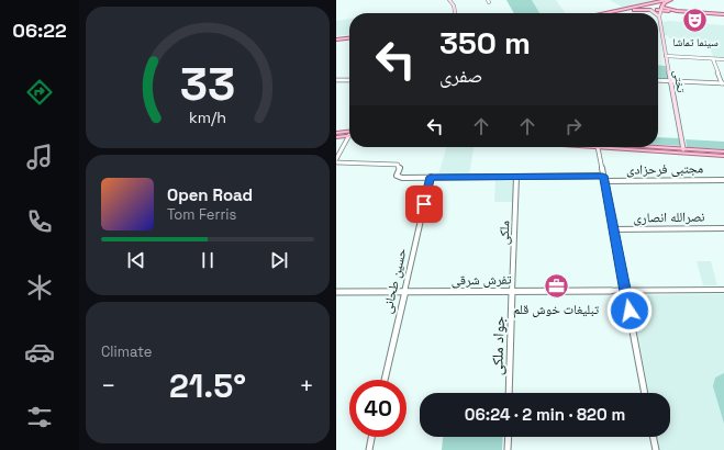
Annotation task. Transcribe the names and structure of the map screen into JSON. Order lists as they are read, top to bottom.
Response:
{
  "streets": {
    "main road": ["تختی"],
    "street": [
      "مجتبی فرحزادی",
      "نصرالله انصاری",
      "ملکی",
      "تفرش شرقی",
      "حسین طحانی",
      "جواد ملکی"
    ]
  },
  "crossings": [
    ["مجتبی فرحزادی", "ملکی"],
    ["مجتبی فرحزادی", "حسین طحانی"],
    ["ملکی", "تفرش شرقی"],
    ["ملکی", "جواد ملکی"],
    ["تفرش شرقی", "حسین طحانی"],
    ["تفرش شرقی", "جواد ملکی"]
  ],
  "places": {
    "theatre": ["سینما تماشا"],
    "office": ["تبلیغات خوش قلم"]
  },
  "page": {
    "tabs": "06:22",
    "turn": ["350 m", "صفری"],
    "song": ["Open Road", "Tom Ferris"],
    "tile": "Climate",
    "heat": ["−", "21.5°", "+"],
    "limit": "40",
    "trip": "06:24 · 2 min · 820 m",
    "gauge": ["33", "km/h"]
  }
}
